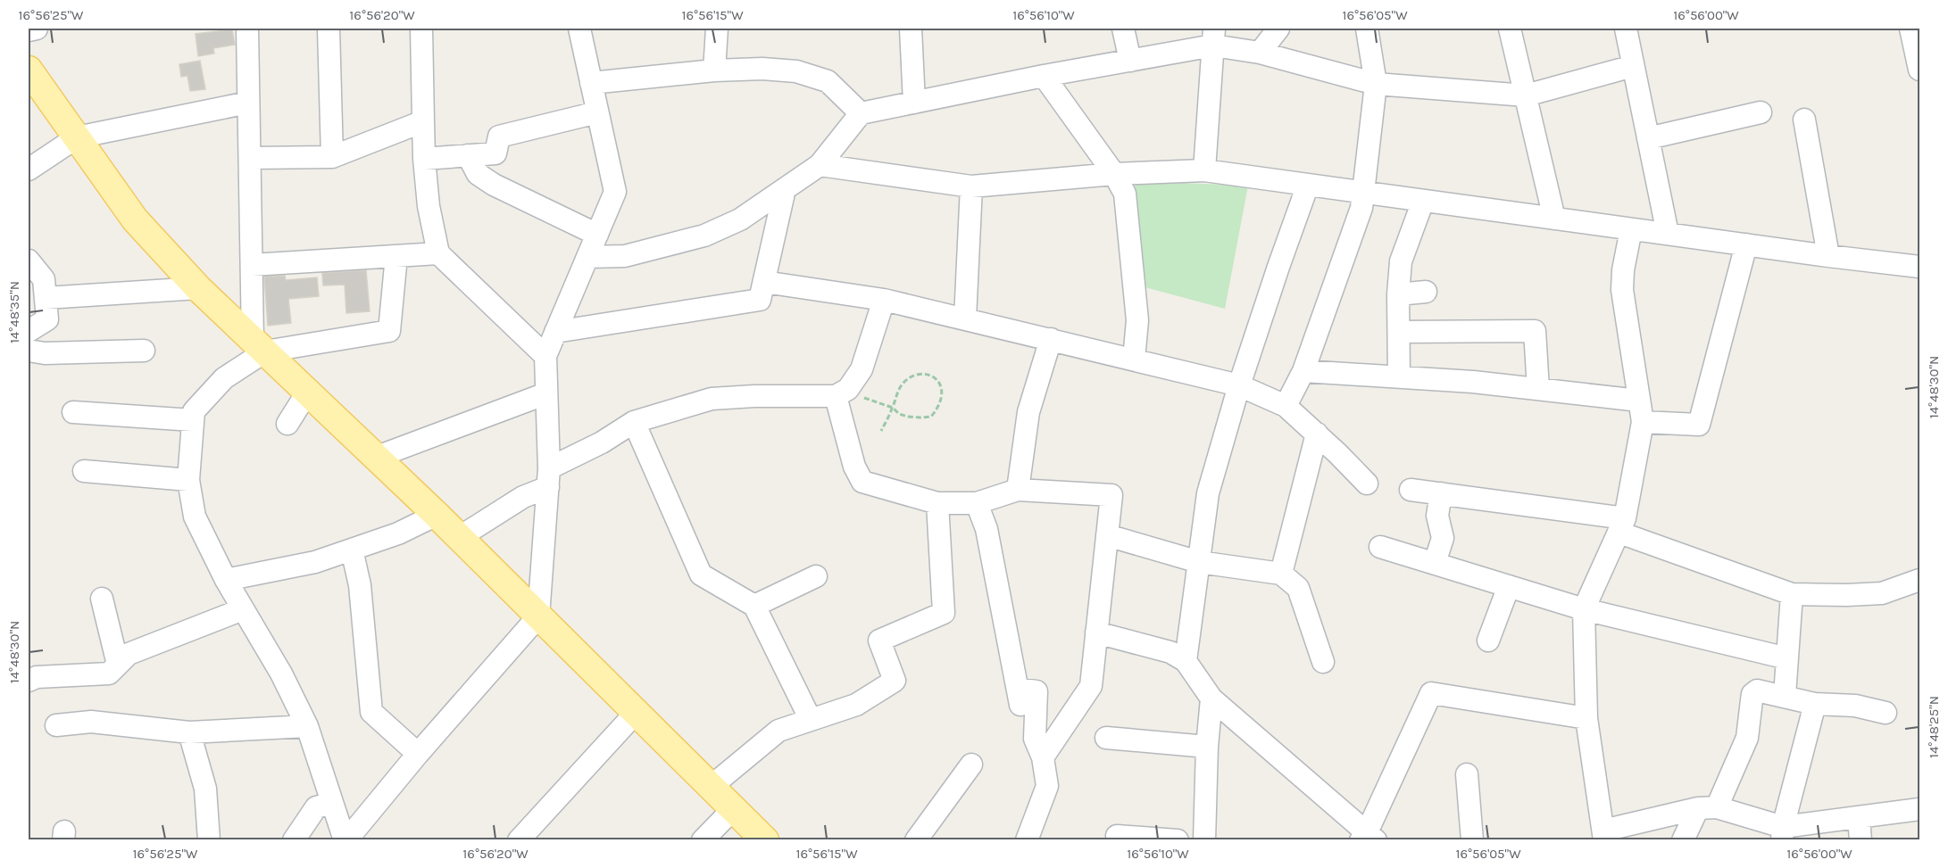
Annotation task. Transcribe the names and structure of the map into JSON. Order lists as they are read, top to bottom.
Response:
{
  "coordinates": [
    "16°56'25\"W",
    "16°56'20\"W",
    "16°56'15\"W",
    "16°56'10\"W",
    "16°56'05\"W",
    "16°56'00\"W",
    "14°48'35\"N",
    "14°48'30\"N",
    "14°48'25\"N"
  ]
}
